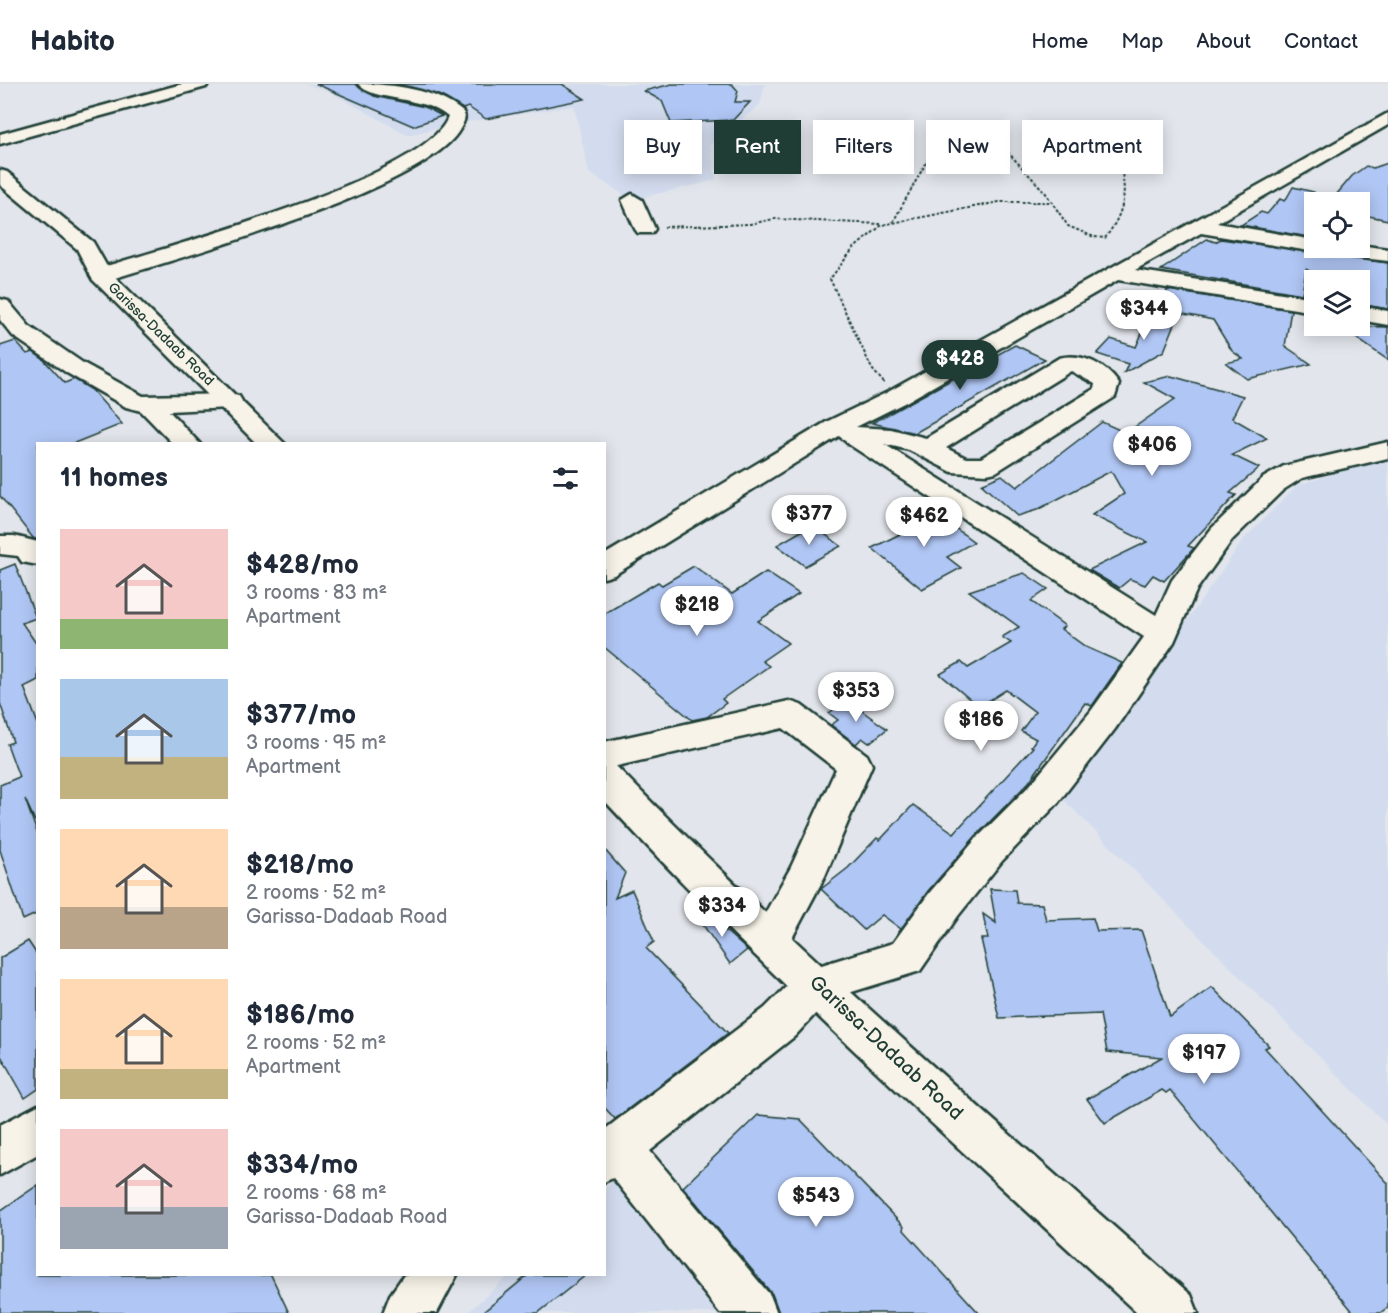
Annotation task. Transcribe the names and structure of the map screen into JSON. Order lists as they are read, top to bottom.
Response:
{
  "streets": {
    "main road": ["Garissa-Dadaab Road"]
  },
  "page": {
    "header": "Habito",
    "nav": [
      "Home",
      "Map",
      "About",
      "Contact"
    ],
    "chip": [
      "Buy",
      "Rent",
      "Filters",
      "New",
      "Apartment"
    ],
    "price": [
      "$344",
      "$428",
      "$406",
      "$377",
      "$462",
      "$218",
      "$353",
      "$186",
      "$334",
      "$197",
      "$543"
    ],
    "heading": "11 homes",
    "list": [
      {
        "name": "$428/mo",
        "note": "3 rooms · 83 m² · Apartment"
      },
      {
        "name": "$377/mo",
        "note": "3 rooms · 95 m² · Apartment"
      },
      {
        "name": "$218/mo",
        "note": "2 rooms · 52 m² · Garissa-Dadaab Road"
      },
      {
        "name": "$186/mo",
        "note": "2 rooms · 52 m² · Apartment"
      },
      {
        "name": "$334/mo",
        "note": "2 rooms · 68 m² · Garissa-Dadaab Road"
      }
    ]
  }
}
